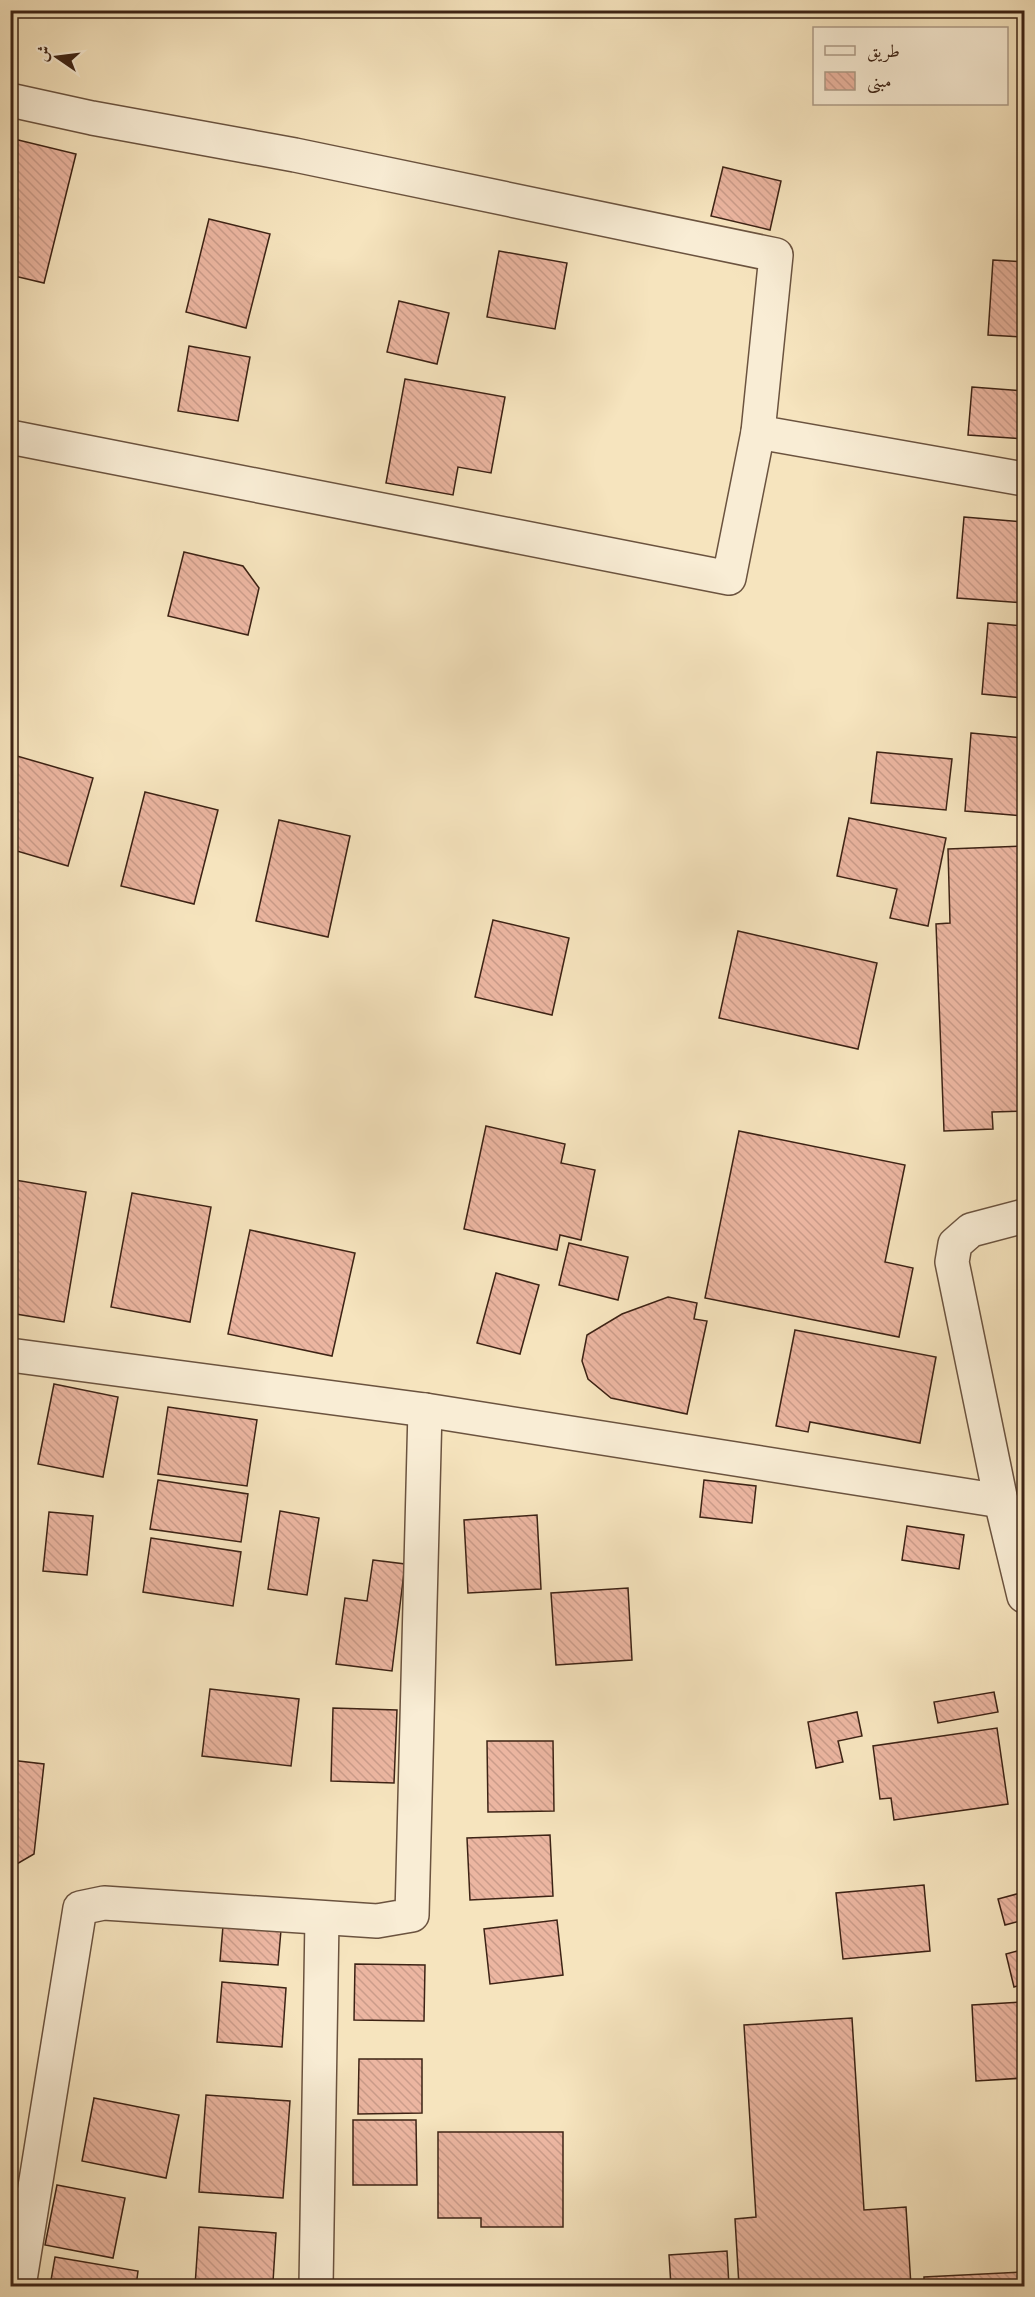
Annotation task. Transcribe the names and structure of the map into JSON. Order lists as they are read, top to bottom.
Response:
{
  "legend": ["طريق", "مبنى"],
  "north": "left"
}
